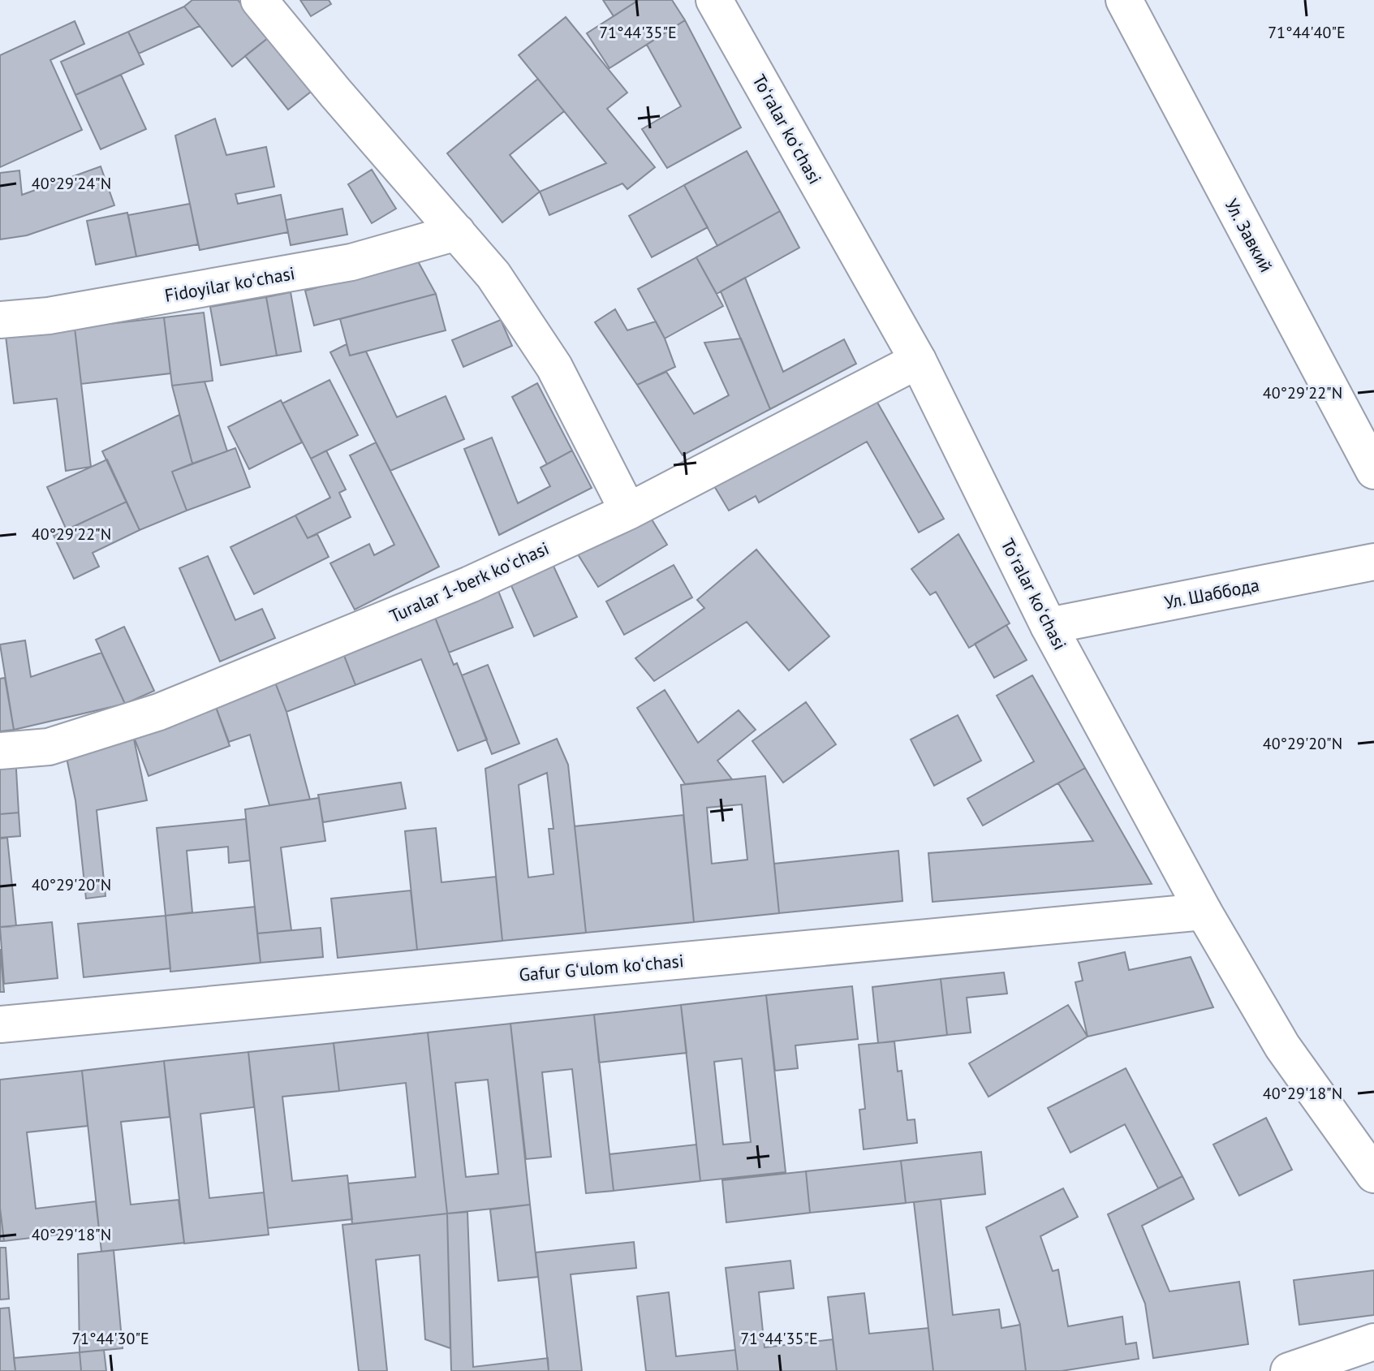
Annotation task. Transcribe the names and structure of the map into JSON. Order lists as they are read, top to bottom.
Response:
{
  "streets": {
    "street": [
      "Toʻralar koʻchasi",
      "Ул. Завкий",
      "Fidoyilar koʻchasi",
      "Turalar 1-berk koʻchasi",
      "Ул. Шаббода",
      "Gafur Gʻulom koʻchasi"
    ]
  },
  "crossings": [
    ["Toʻralar koʻchasi", "Turalar 1-berk koʻchasi"],
    ["Toʻralar koʻchasi", "Ул. Шаббода"],
    ["Toʻralar koʻchasi", "Gafur Gʻulom koʻchasi"]
  ],
  "coordinates": [
    "71°44'35\"E",
    "71°44'40\"E",
    "40°29'24\"N",
    "40°29'22\"N",
    "40°29'20\"N",
    "40°29'18\"N",
    "71°44'30\"E"
  ]
}
